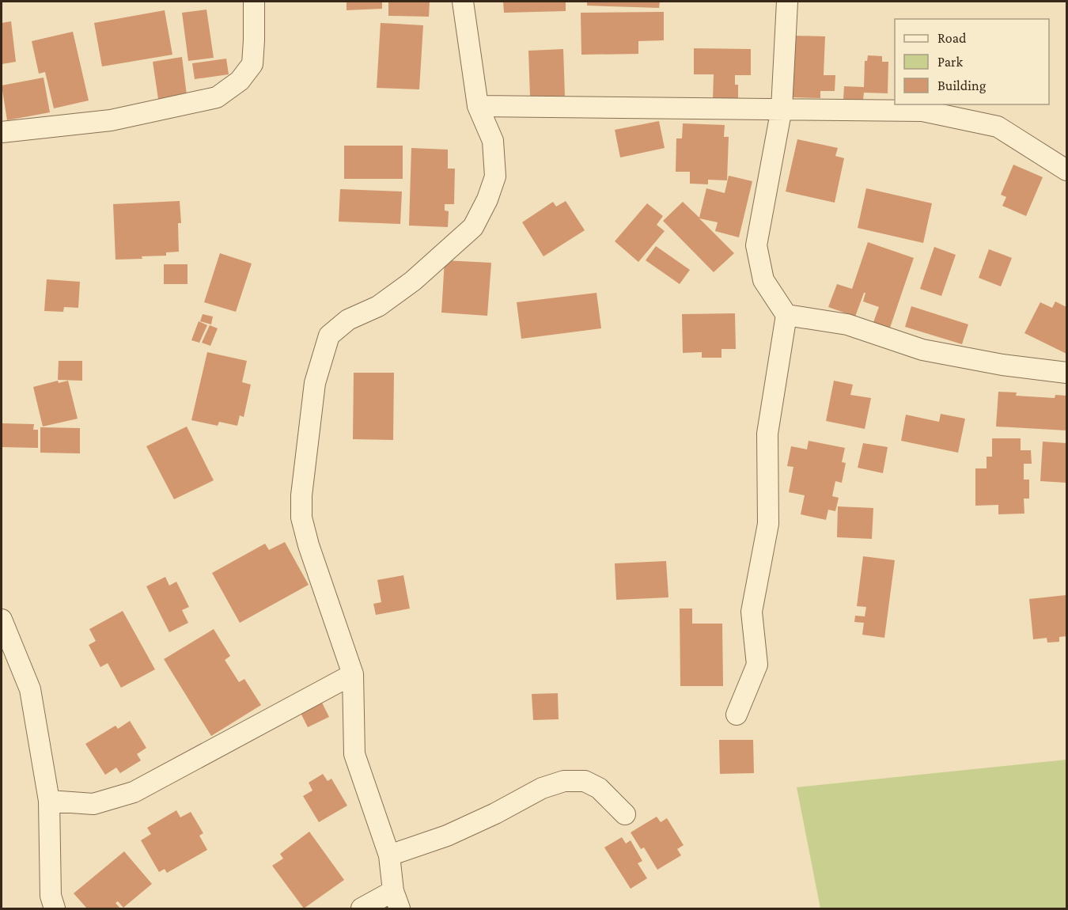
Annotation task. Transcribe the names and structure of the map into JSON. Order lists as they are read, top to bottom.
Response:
{
  "legend": ["Road", "Park", "Building"]
}
